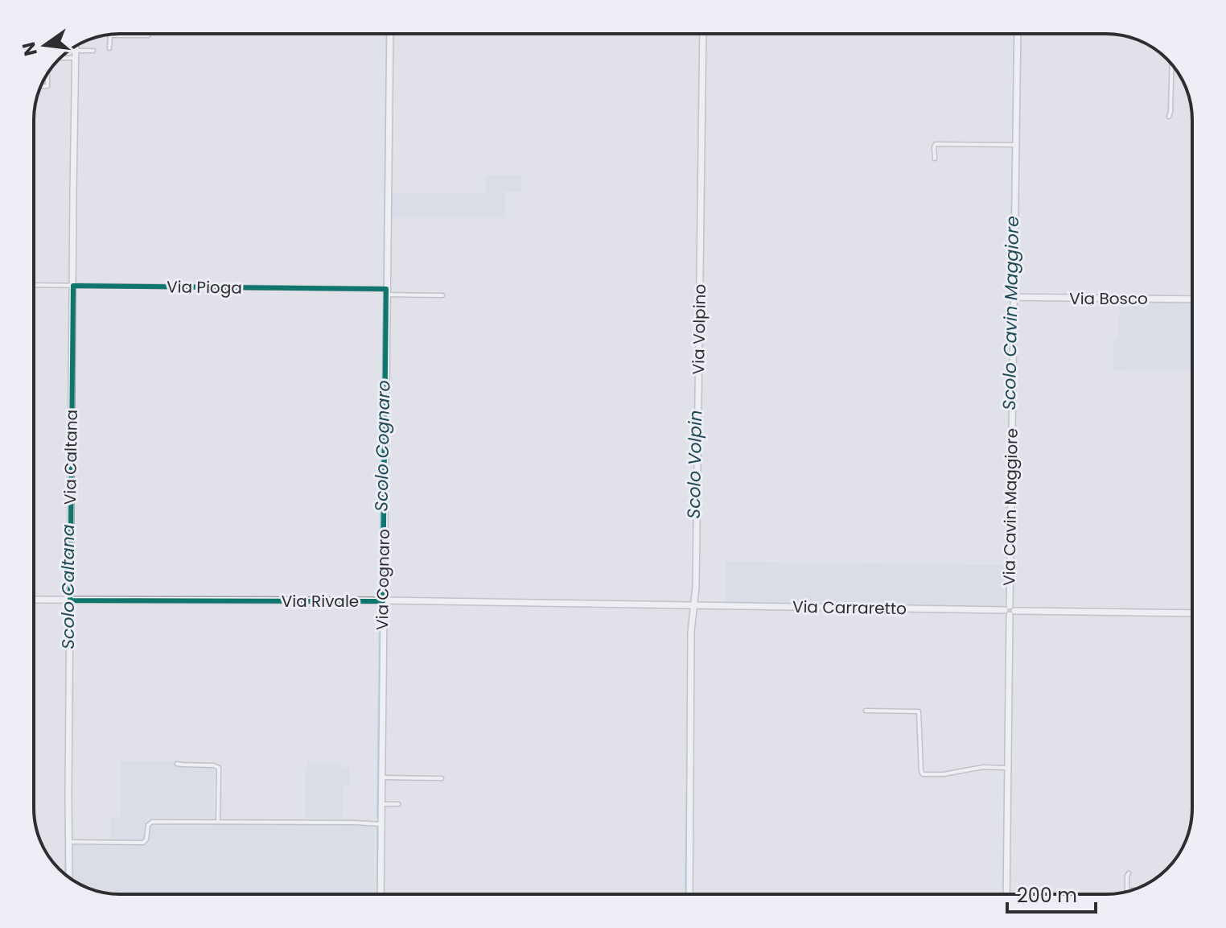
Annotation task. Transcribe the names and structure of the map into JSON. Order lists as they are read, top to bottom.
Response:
{
  "streets": {
    "street": [
      "Via Pioga",
      "Via Bosco",
      "Via Volpino",
      "Via Caltana",
      "Via Cavin Maggiore",
      "Via Cognaro",
      "Via Rivale",
      "Via Carraretto"
    ]
  },
  "crossings": [
    ["Via Pioga", "Via Caltana"],
    ["Via Pioga", "Via Cognaro"],
    ["Via Bosco", "Via Cavin Maggiore"],
    ["Via Volpino", "Via Rivale"],
    ["Via Volpino", "Via Carraretto"],
    ["Via Caltana", "Via Rivale"],
    ["Via Cavin Maggiore", "Via Carraretto"],
    ["Via Cognaro", "Via Rivale"],
    ["Via Rivale", "Via Carraretto"]
  ],
  "water": [
    "Scolo Cavin Maggiore",
    "Scolo Cognaro",
    "Scolo Volpin",
    "Scolo Caltana"
  ],
  "scale_bar": "200 m",
  "north": "left"
}
